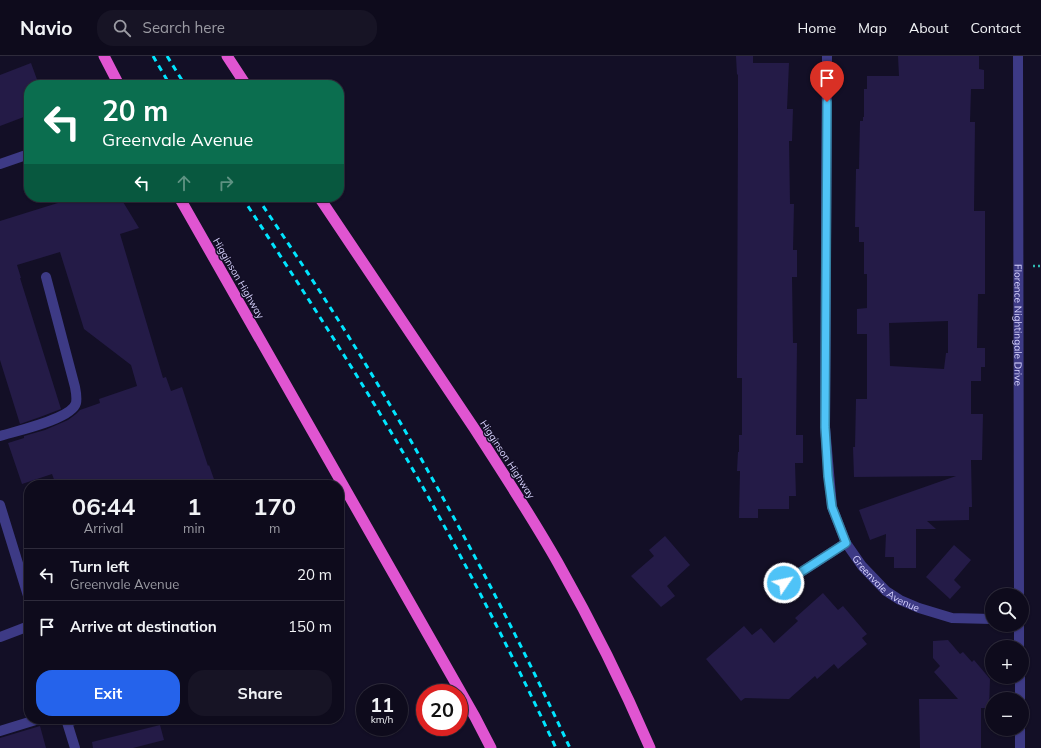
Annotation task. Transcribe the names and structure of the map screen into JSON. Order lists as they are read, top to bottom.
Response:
{
  "streets": {
    "highway": ["Higginson Highway"],
    "street": ["Florence Nightingale Drive", "Greenvale Avenue"]
  },
  "page": {
    "header": "Navio",
    "search": "Search here",
    "nav": [
      "Home",
      "Map",
      "About",
      "Contact"
    ],
    "turn": ["20 m", "Greenvale Avenue"],
    "eta": [
      "06:44",
      "Arrival",
      "1",
      "min",
      "170",
      "m"
    ],
    "list": [
      {
        "name": "Turn left",
        "note": "Greenvale Avenue",
        "value": "20 m"
      },
      {
        "name": "Arrive at destination",
        "value": "150 m"
      }
    ],
    "map_buttons": ["+", "−"],
    "buttons": ["Exit", "Share"],
    "speed": "11 km/h",
    "limit": "20"
  }
}
